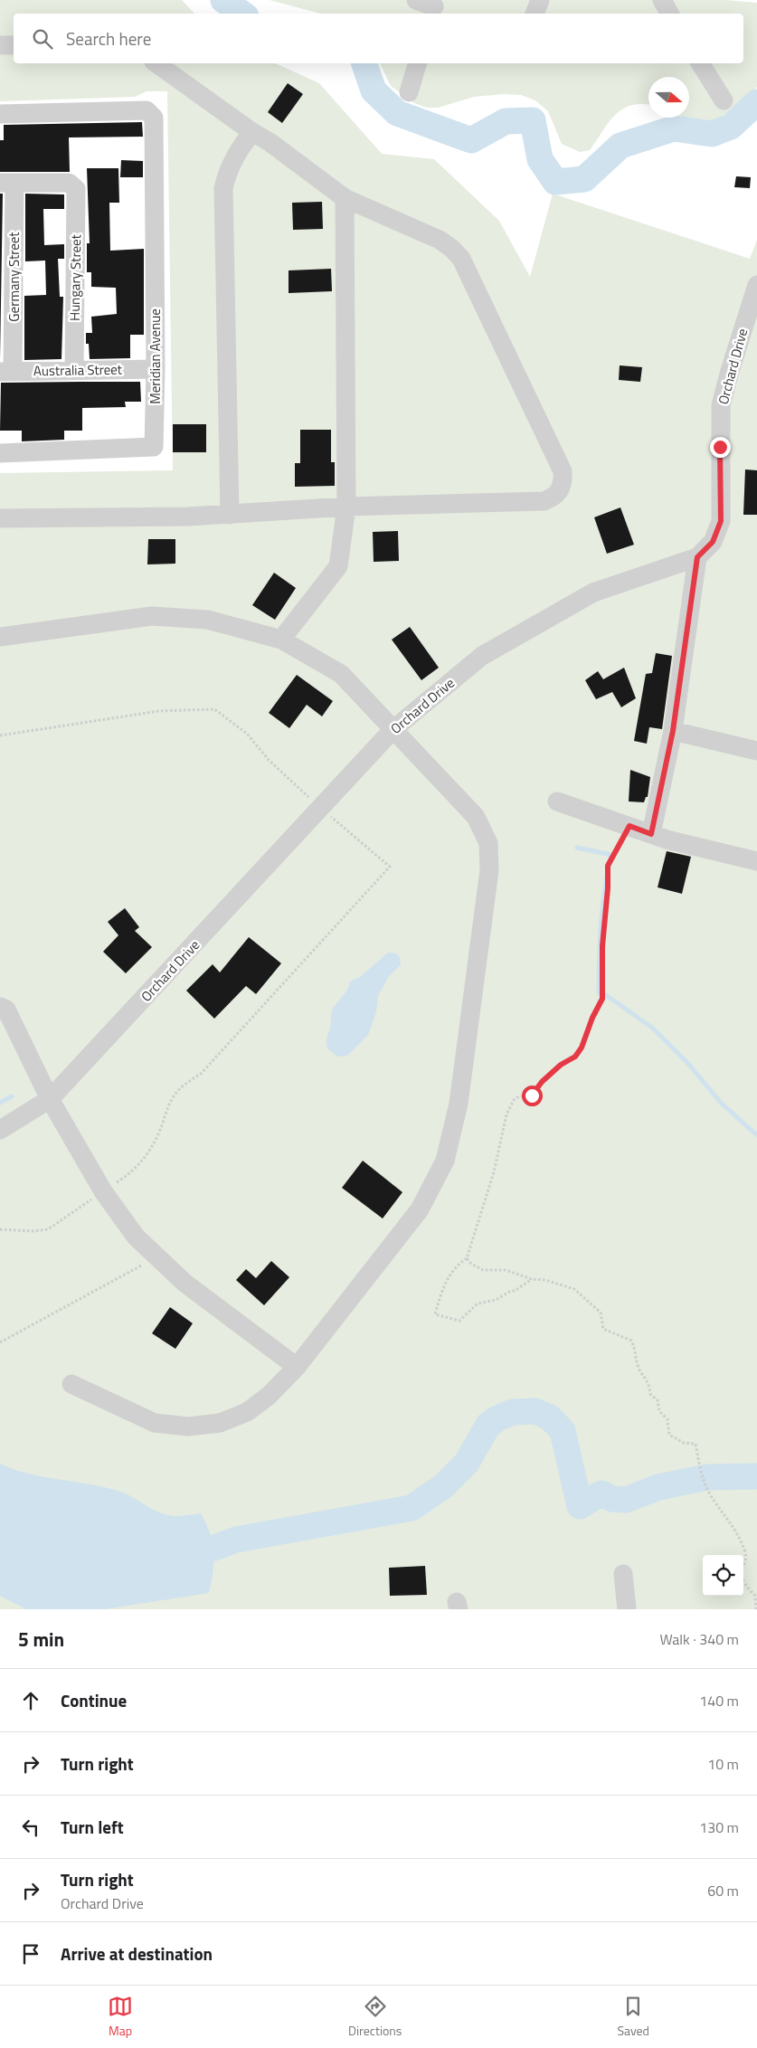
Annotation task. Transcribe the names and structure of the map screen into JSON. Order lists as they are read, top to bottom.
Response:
{
  "streets": {
    "street": [
      "Germany Street",
      "Hungary Street",
      "Meridian Avenue",
      "Orchard Drive",
      "Australia Street"
    ]
  },
  "crossings": [
    ["Germany Street", "Hungary Street"],
    ["Germany Street", "Australia Street"],
    ["Hungary Street", "Australia Street"],
    ["Meridian Avenue", "Australia Street"]
  ],
  "north": "right",
  "page": {
    "search": "Search here",
    "heading": ["5 min", "Walk · 340 m"],
    "list": [
      ["Continue", "140 m"],
      ["Turn right", "10 m"],
      ["Turn left", "130 m"],
      ["Turn right", "Orchard Drive", "60 m"],
      "Arrive at destination"
    ],
    "nav": ["Map", "Directions", "Saved"]
  }
}
